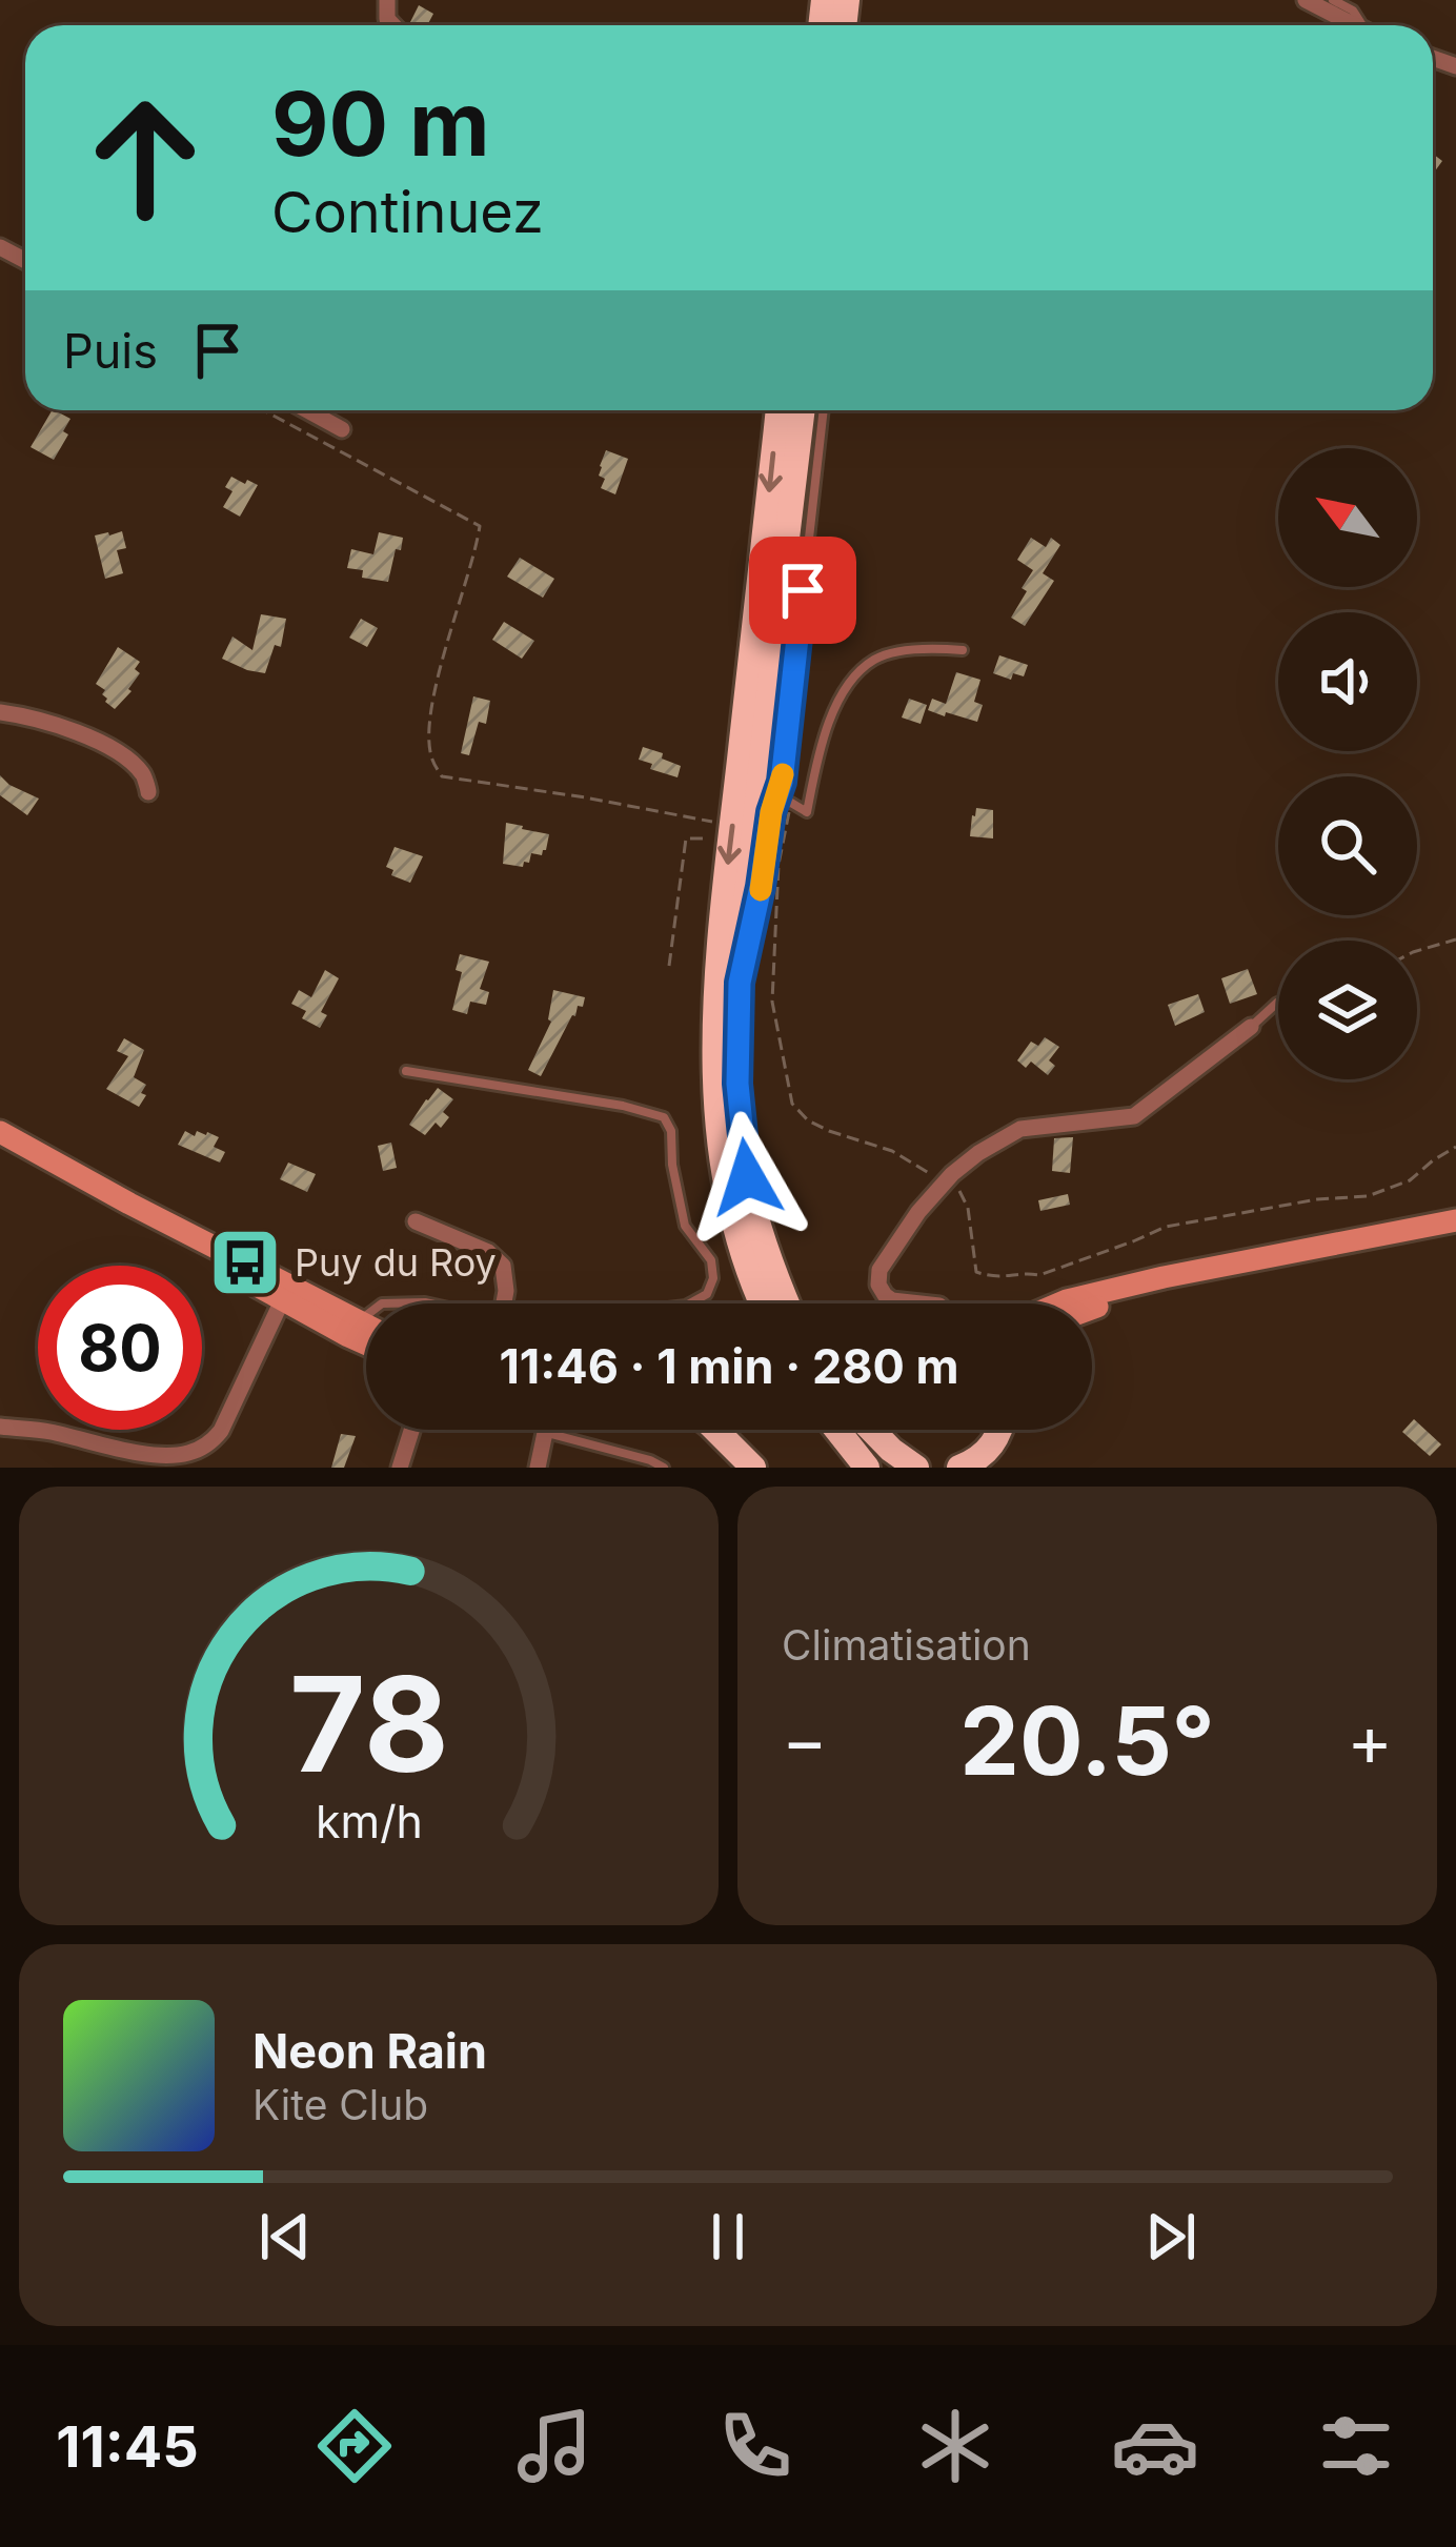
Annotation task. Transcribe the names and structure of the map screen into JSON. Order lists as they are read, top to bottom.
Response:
{
  "places": {
    "bus stop": ["Puy du Roy"]
  },
  "north": "top left",
  "page": {
    "turn": ["90 m", "Continuez"],
    "then": "Puis",
    "limit": "80",
    "trip": "11:46 · 1 min · 280 m",
    "tile": "Climatisation",
    "heat": ["−", "20.5°", "+"],
    "song": ["Neon Rain", "Kite Club"],
    "tabs": "11:45",
    "gauge": ["78", "km/h"]
  }
}
